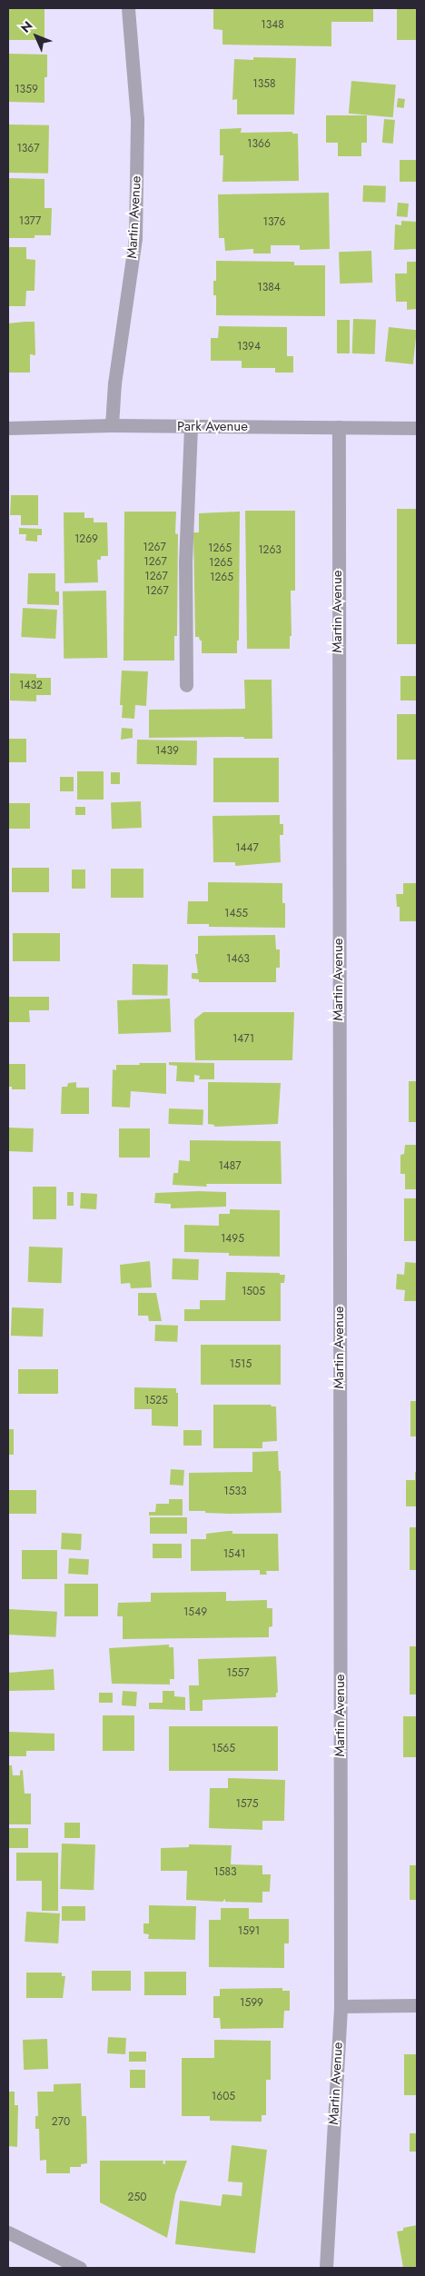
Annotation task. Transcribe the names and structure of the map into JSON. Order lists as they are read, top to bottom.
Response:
{
  "streets": {
    "street": ["Martin Avenue", "Park Avenue"]
  },
  "crossings": [
    ["Martin Avenue", "Park Avenue"]
  ],
  "house_numbers": [
    "1348",
    "1358",
    "1359",
    "1366",
    "1367",
    "1377",
    "1376",
    "1384",
    "1394",
    "1269",
    "1267",
    "1265",
    "1263",
    "1267",
    "1265",
    "1267",
    "1265",
    "1267",
    "1432",
    "1439",
    "1447",
    "1455",
    "1463",
    "1471",
    "1487",
    "1495",
    "1505",
    "1515",
    "1525",
    "1533",
    "1541",
    "1549",
    "1557",
    "1565",
    "1575",
    "1583",
    "1591",
    "1599",
    "1605",
    "270",
    "250"
  ],
  "north": "top left"
}
